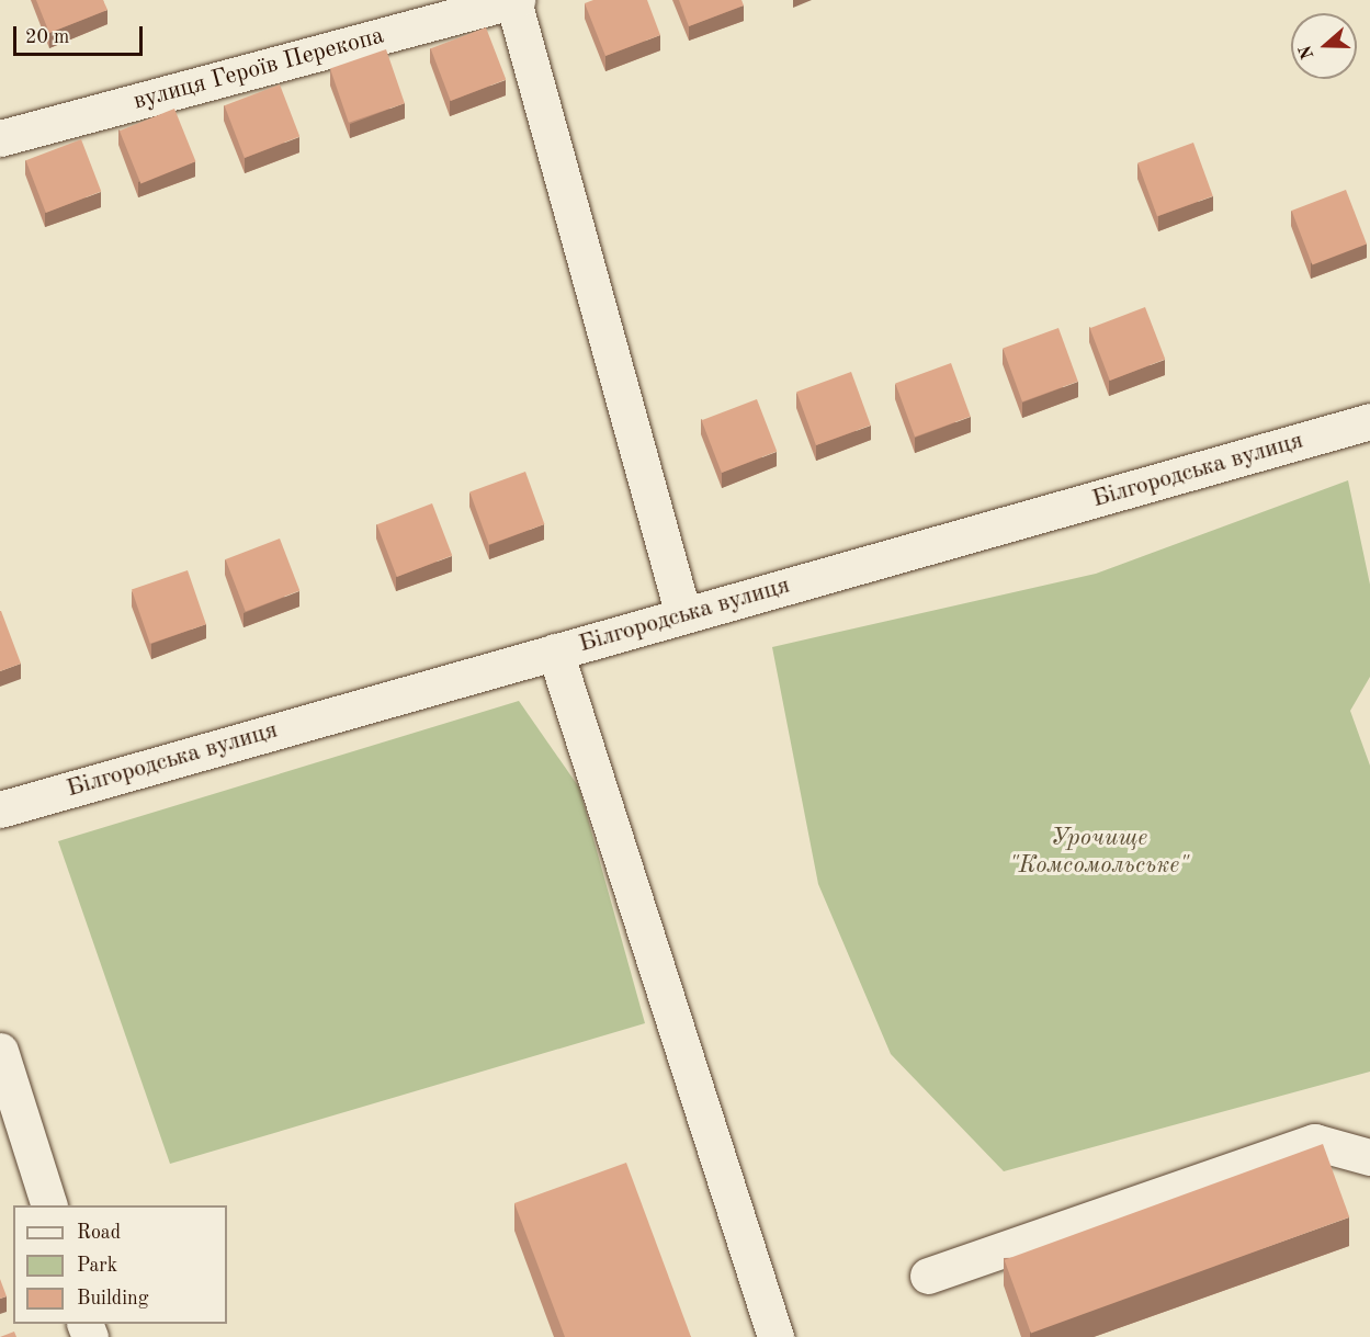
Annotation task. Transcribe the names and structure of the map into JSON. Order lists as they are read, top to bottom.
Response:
{
  "streets": {
    "street": ["вулиця Героїв Перекопа", "Білгородська вулиця"]
  },
  "parks": ["Урочище \"Комсомольське\""],
  "legend": ["Road", "Park", "Building"],
  "scale_bar": "20 m",
  "north": "left"
}
